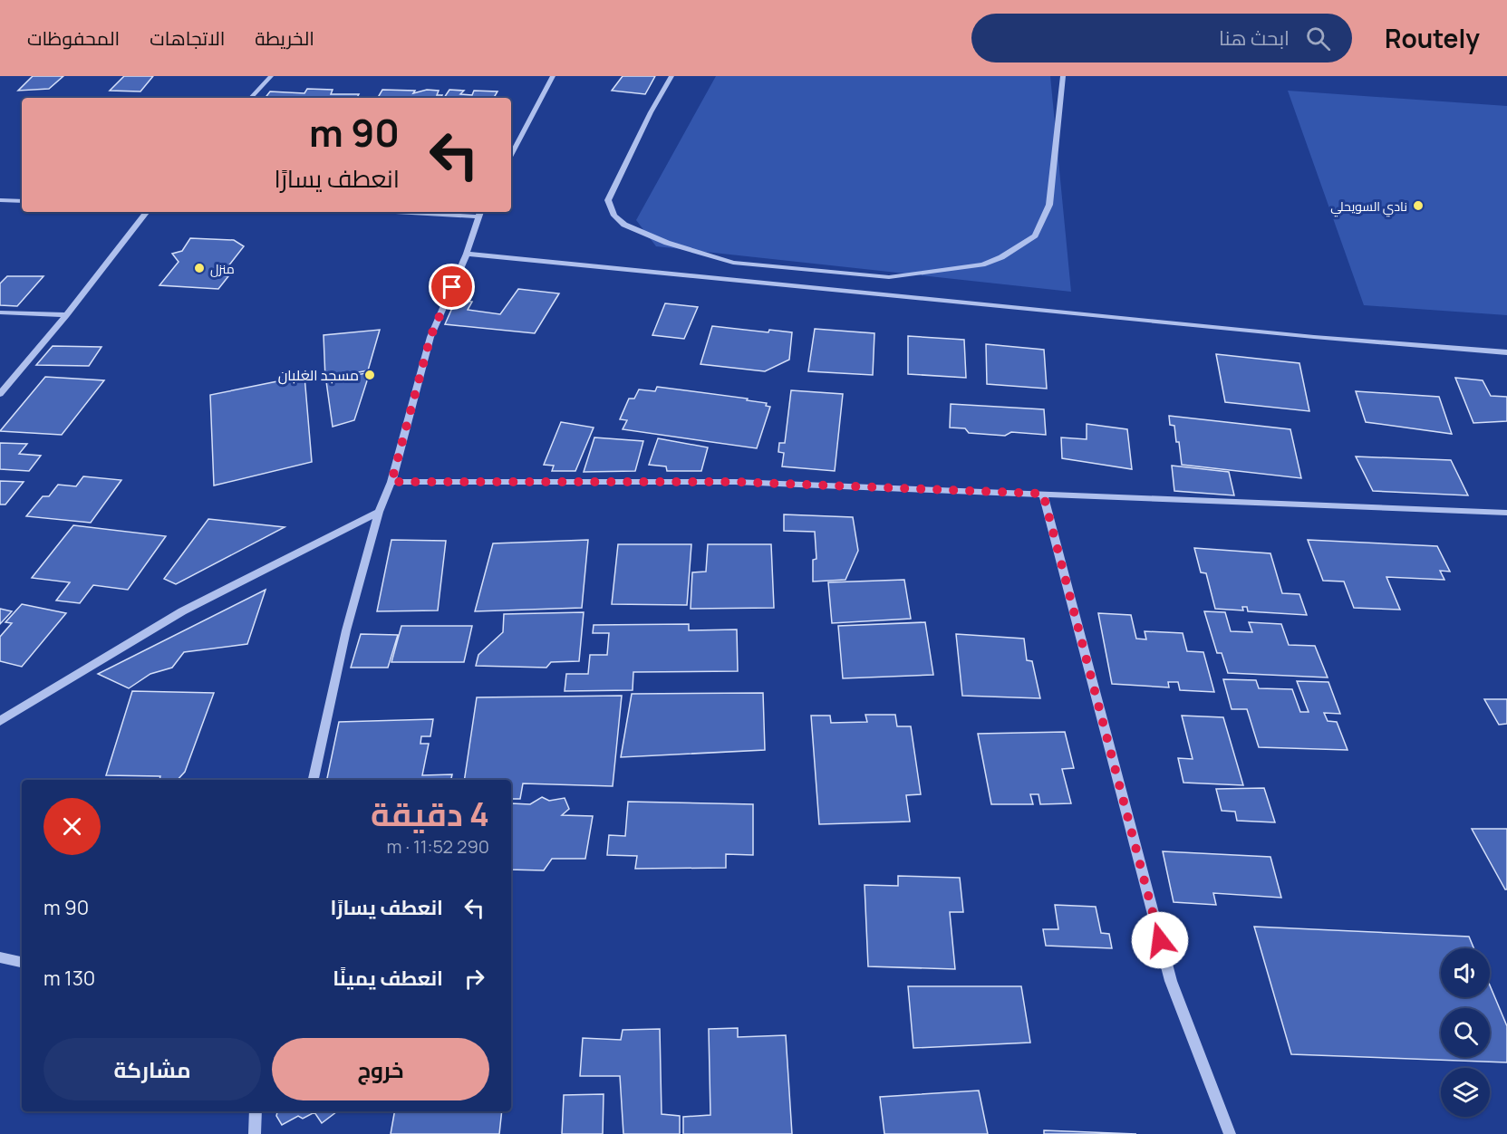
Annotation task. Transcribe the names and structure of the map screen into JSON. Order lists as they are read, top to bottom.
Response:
{
  "places": ["نادي السويحلي", "منزل", "مسجد الغلبان"],
  "page": {
    "header": "Routely",
    "search": "ابحث هنا",
    "nav": ["الخريطة", "الاتجاهات", "المحفوظات"],
    "turn": ["90 m", "انعطف يسارًا"],
    "heading": ["4 دقيقة", "290 m · 11:52"],
    "list": [
      {
        "name": "انعطف يسارًا",
        "value": "90 m"
      },
      {
        "name": "انعطف يمينًا",
        "value": "130 m"
      }
    ],
    "buttons": ["خروج", "مشاركة"]
  }
}
